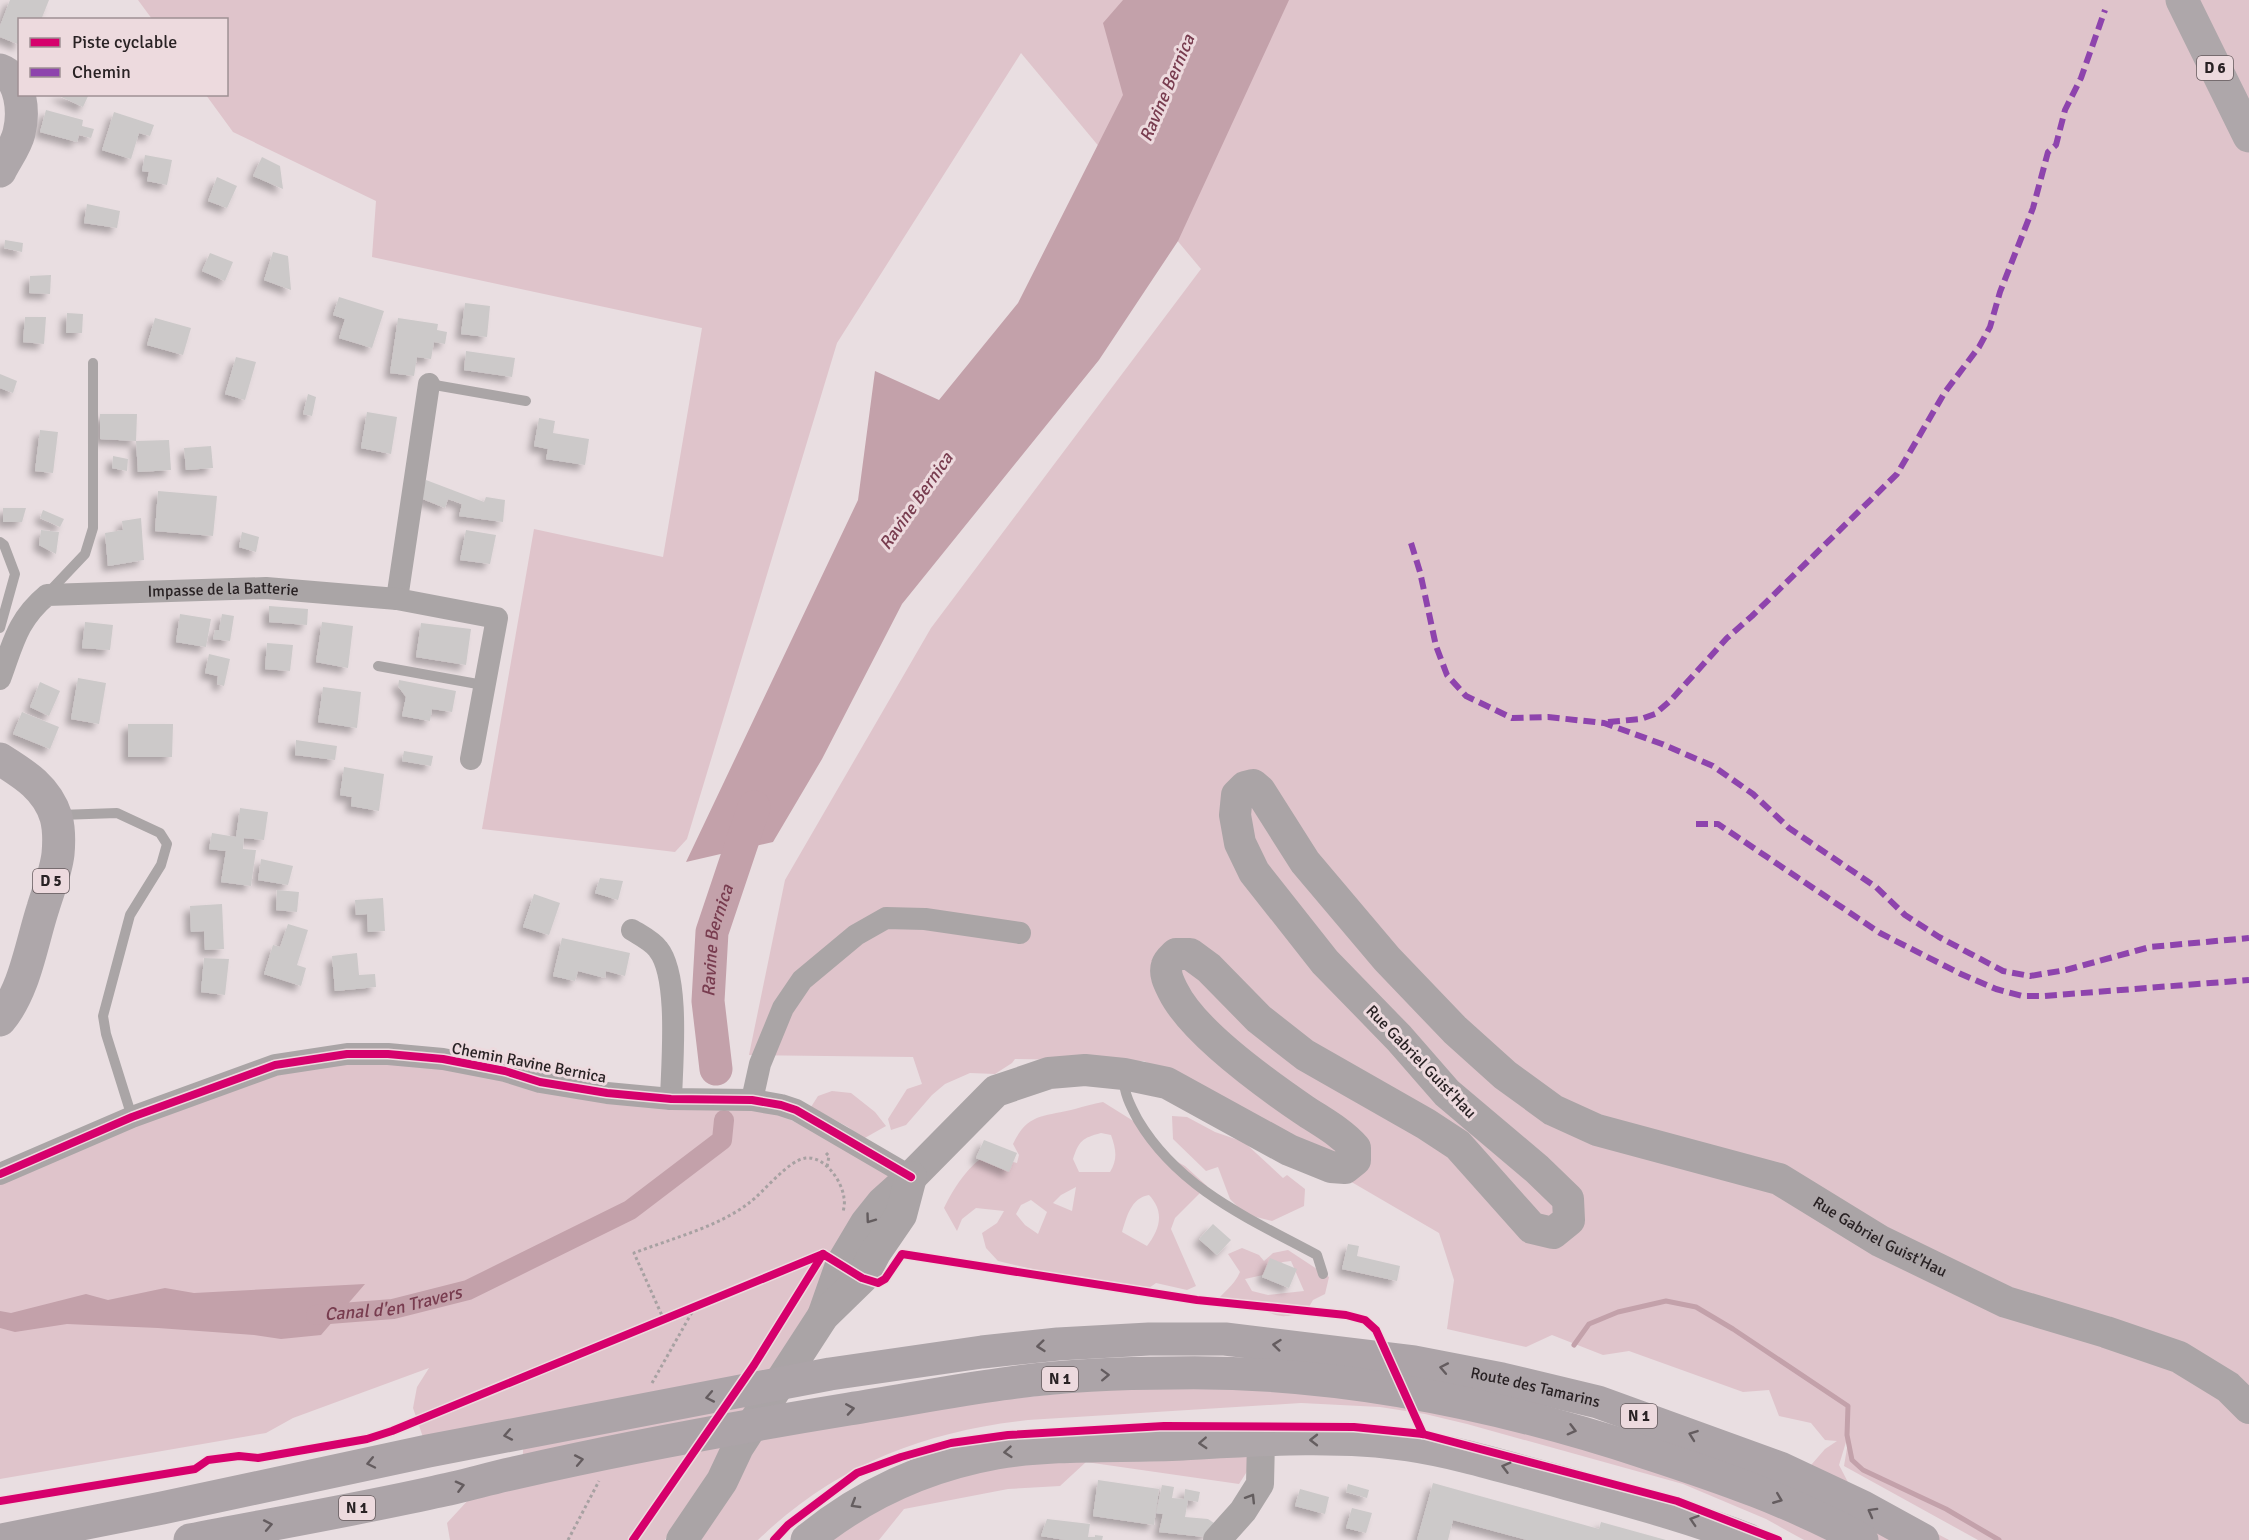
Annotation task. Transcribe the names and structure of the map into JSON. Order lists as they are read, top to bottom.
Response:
{
  "streets": {
    "highway": ["N 1", "Route des Tamarins"],
    "main road": ["D 6", "D 5", "Rue Gabriel Guist'Hau"],
    "street": ["Impasse de la Batterie", "Chemin Ravine Bernica"]
  },
  "crossings": [
    ["Rue Gabriel Guist'Hau", "Chemin Ravine Bernica"],
    ["N 1", "Route des Tamarins"]
  ],
  "water": ["Ravine Bernica", "Canal d'en Travers"],
  "legend": ["Piste cyclable", "Chemin"]
}
